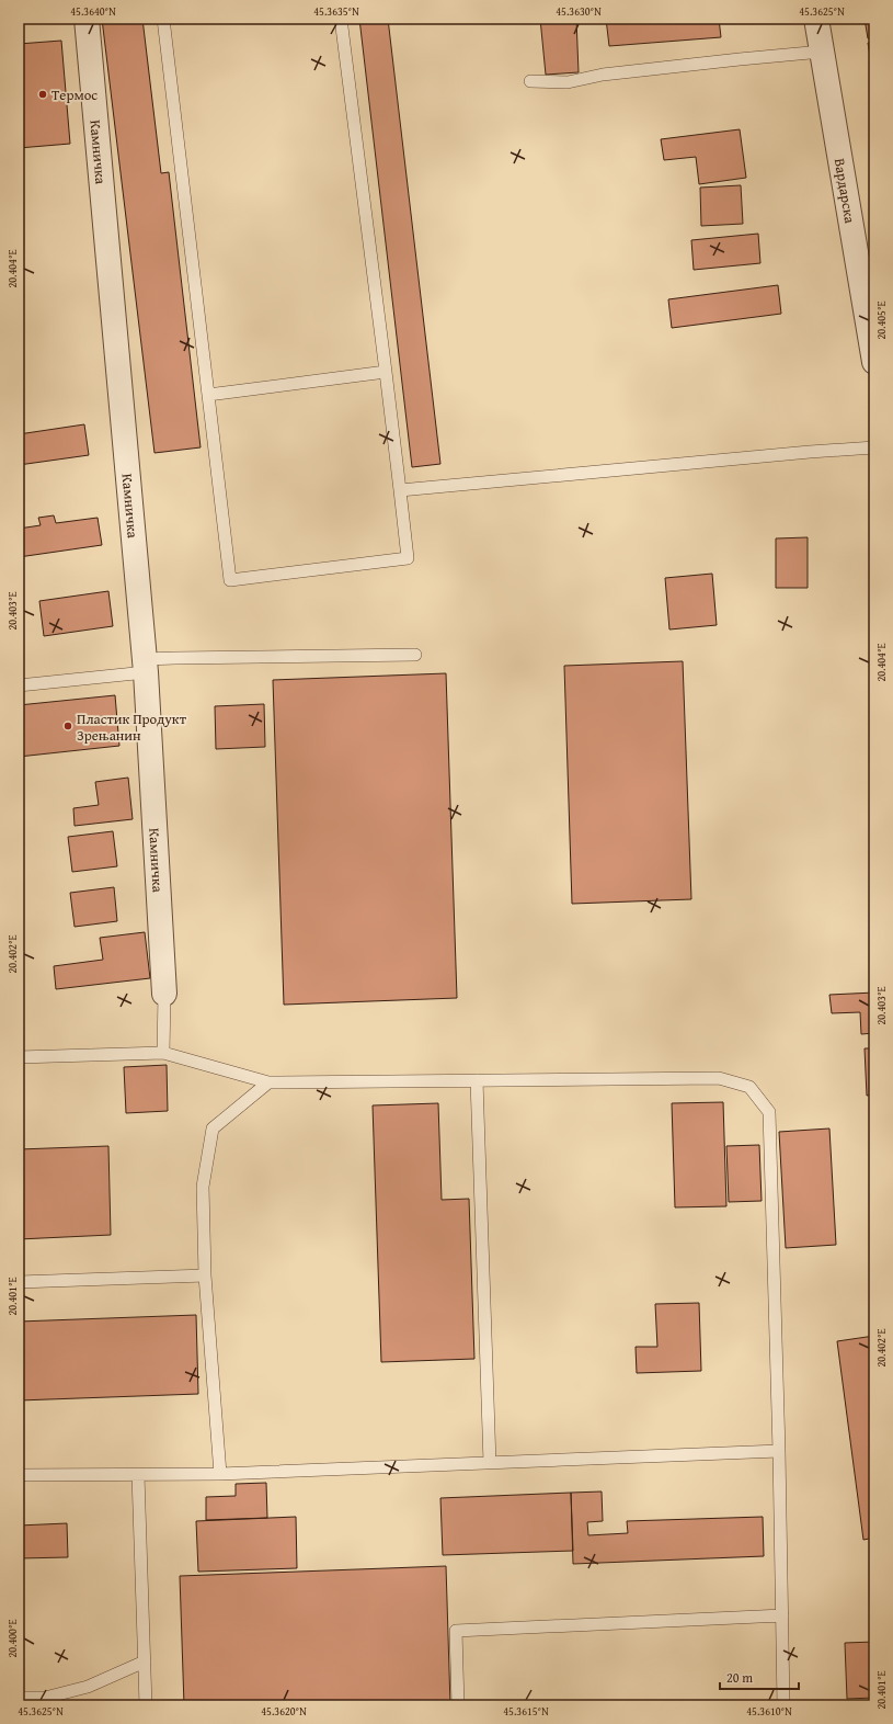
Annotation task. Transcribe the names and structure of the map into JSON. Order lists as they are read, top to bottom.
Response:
{
  "streets": {
    "street": ["Камничка", "Вардарска"]
  },
  "places": ["Термос", "Пластик Продукт Зрењанин"],
  "scale_bar": "20 m",
  "coordinates": [
    "45.3640°N",
    "45.3635°N",
    "45.3630°N",
    "45.3625°N",
    "20.404°E",
    "20.405°E",
    "20.403°E",
    "20.402°E",
    "20.401°E",
    "20.400°E",
    "45.3620°N",
    "45.3615°N",
    "45.3610°N"
  ]
}
